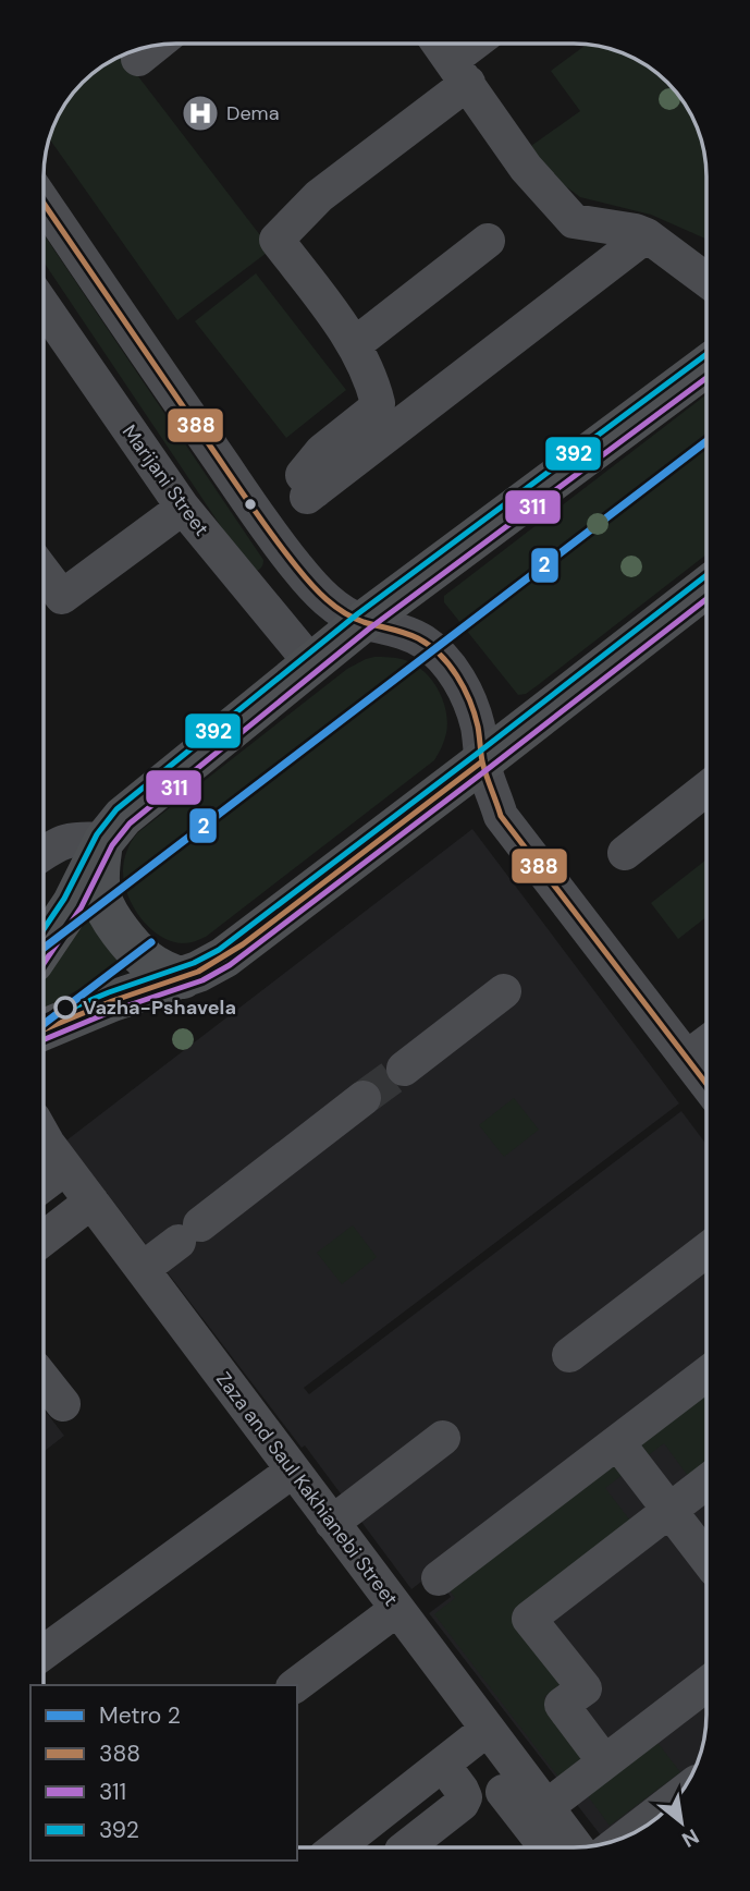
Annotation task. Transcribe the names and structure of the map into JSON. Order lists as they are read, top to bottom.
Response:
{
  "streets": {
    "street": ["Marijani Street", "Zaza and Saul Kakhianebi Street"]
  },
  "places": {
    "hospital": ["Dema"],
    "other": ["Vazha-Pshavela"]
  },
  "lines": [
    "transit line 388",
    "transit line 392",
    "transit line 311",
    "metro line 2"
  ],
  "legend": [
    "Metro 2",
    "388",
    "311",
    "392"
  ],
  "north": "bottom right"
}
